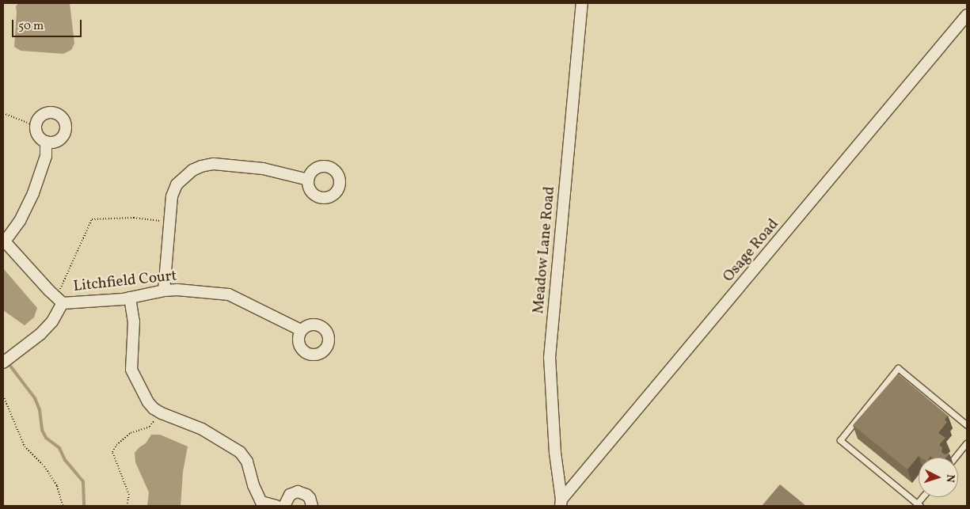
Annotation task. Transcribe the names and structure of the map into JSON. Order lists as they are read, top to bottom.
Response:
{
  "streets": {
    "street": ["Meadow Lane Road", "Osage Road", "Litchfield Court"]
  },
  "crossings": [
    ["Meadow Lane Road", "Osage Road"]
  ],
  "scale_bar": "50 m",
  "north": "right"
}
